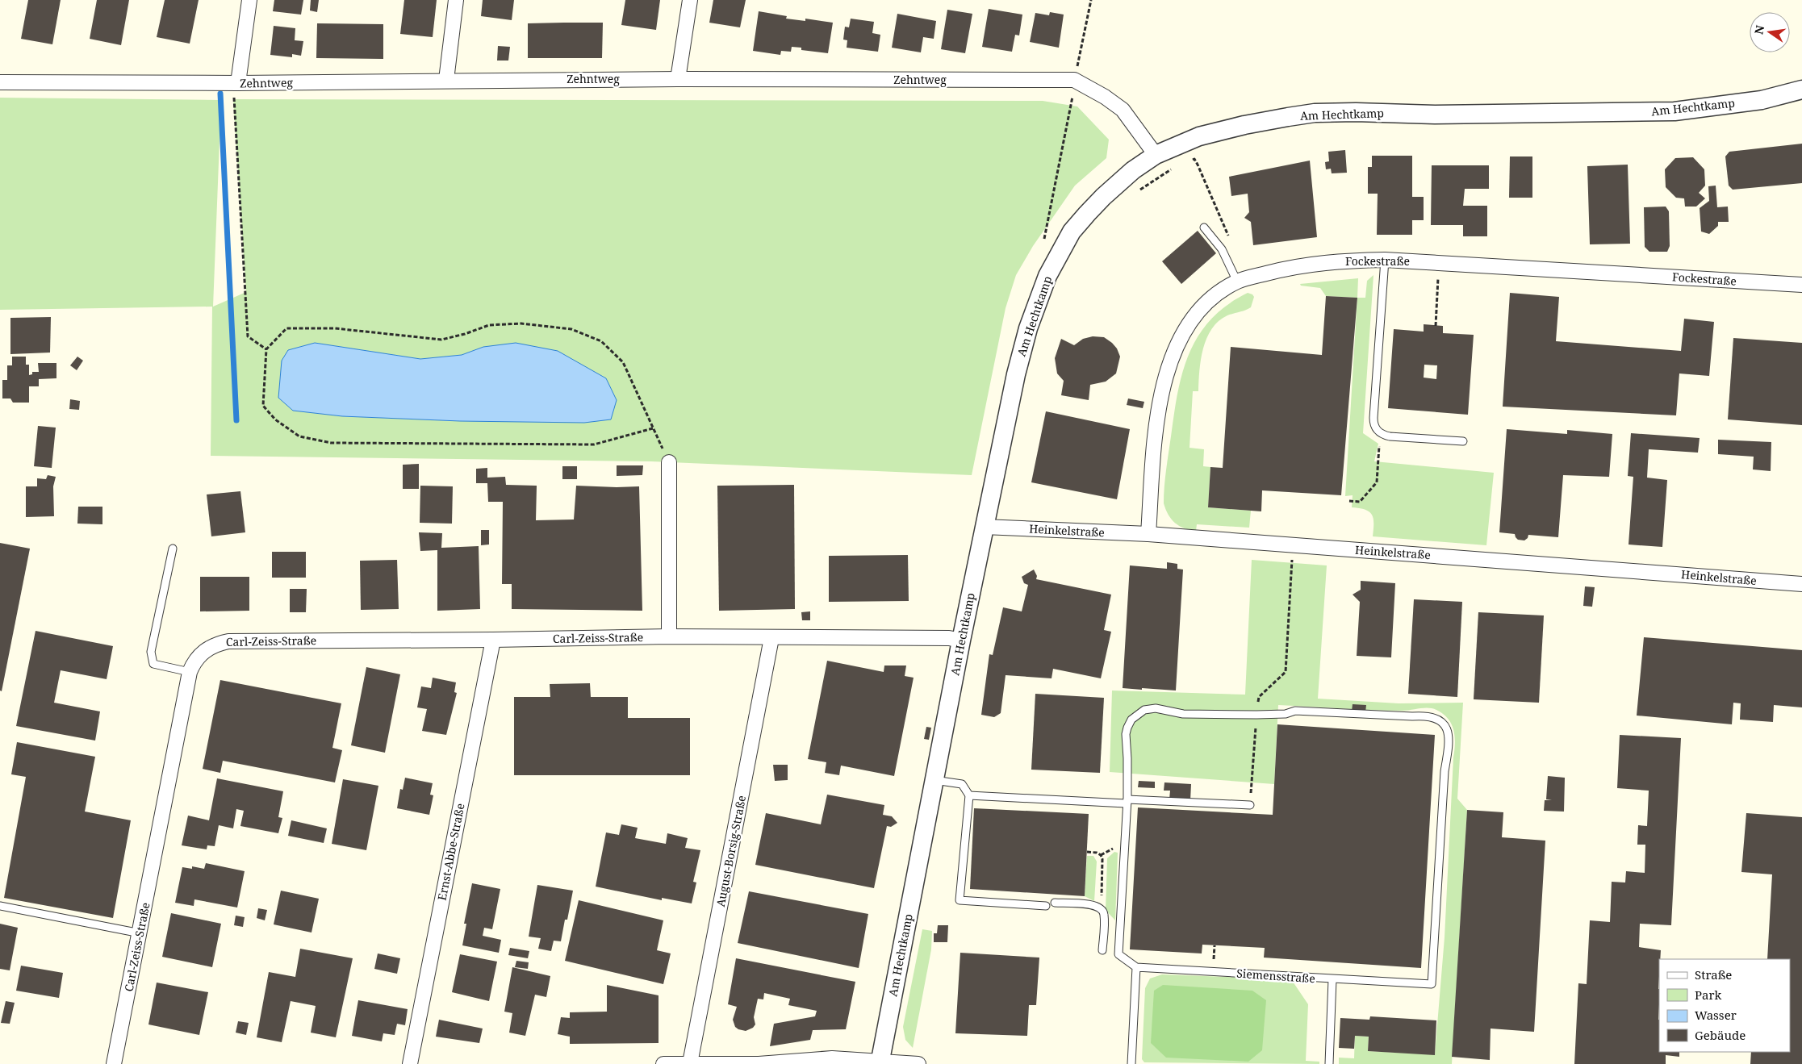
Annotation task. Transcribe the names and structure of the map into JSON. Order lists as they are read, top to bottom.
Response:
{
  "streets": {
    "street": [
      "Zehntweg",
      "Am Hechtkamp",
      "Fockestraße",
      "Heinkelstraße",
      "Carl-Zeiss-Straße",
      "August-Borsig-Straße",
      "Ernst-Abbe-Straße"
    ],
    "lane": ["Siemensstraße"]
  },
  "crossings": [
    ["Zehntweg", "Am Hechtkamp"],
    ["Am Hechtkamp", "Heinkelstraße"],
    ["Am Hechtkamp", "Carl-Zeiss-Straße"],
    ["Fockestraße", "Heinkelstraße"],
    ["Carl-Zeiss-Straße", "August-Borsig-Straße"],
    ["Carl-Zeiss-Straße", "Ernst-Abbe-Straße"]
  ],
  "legend": [
    "Straße",
    "Park",
    "Wasser",
    "Gebäude"
  ],
  "north": "left"
}
